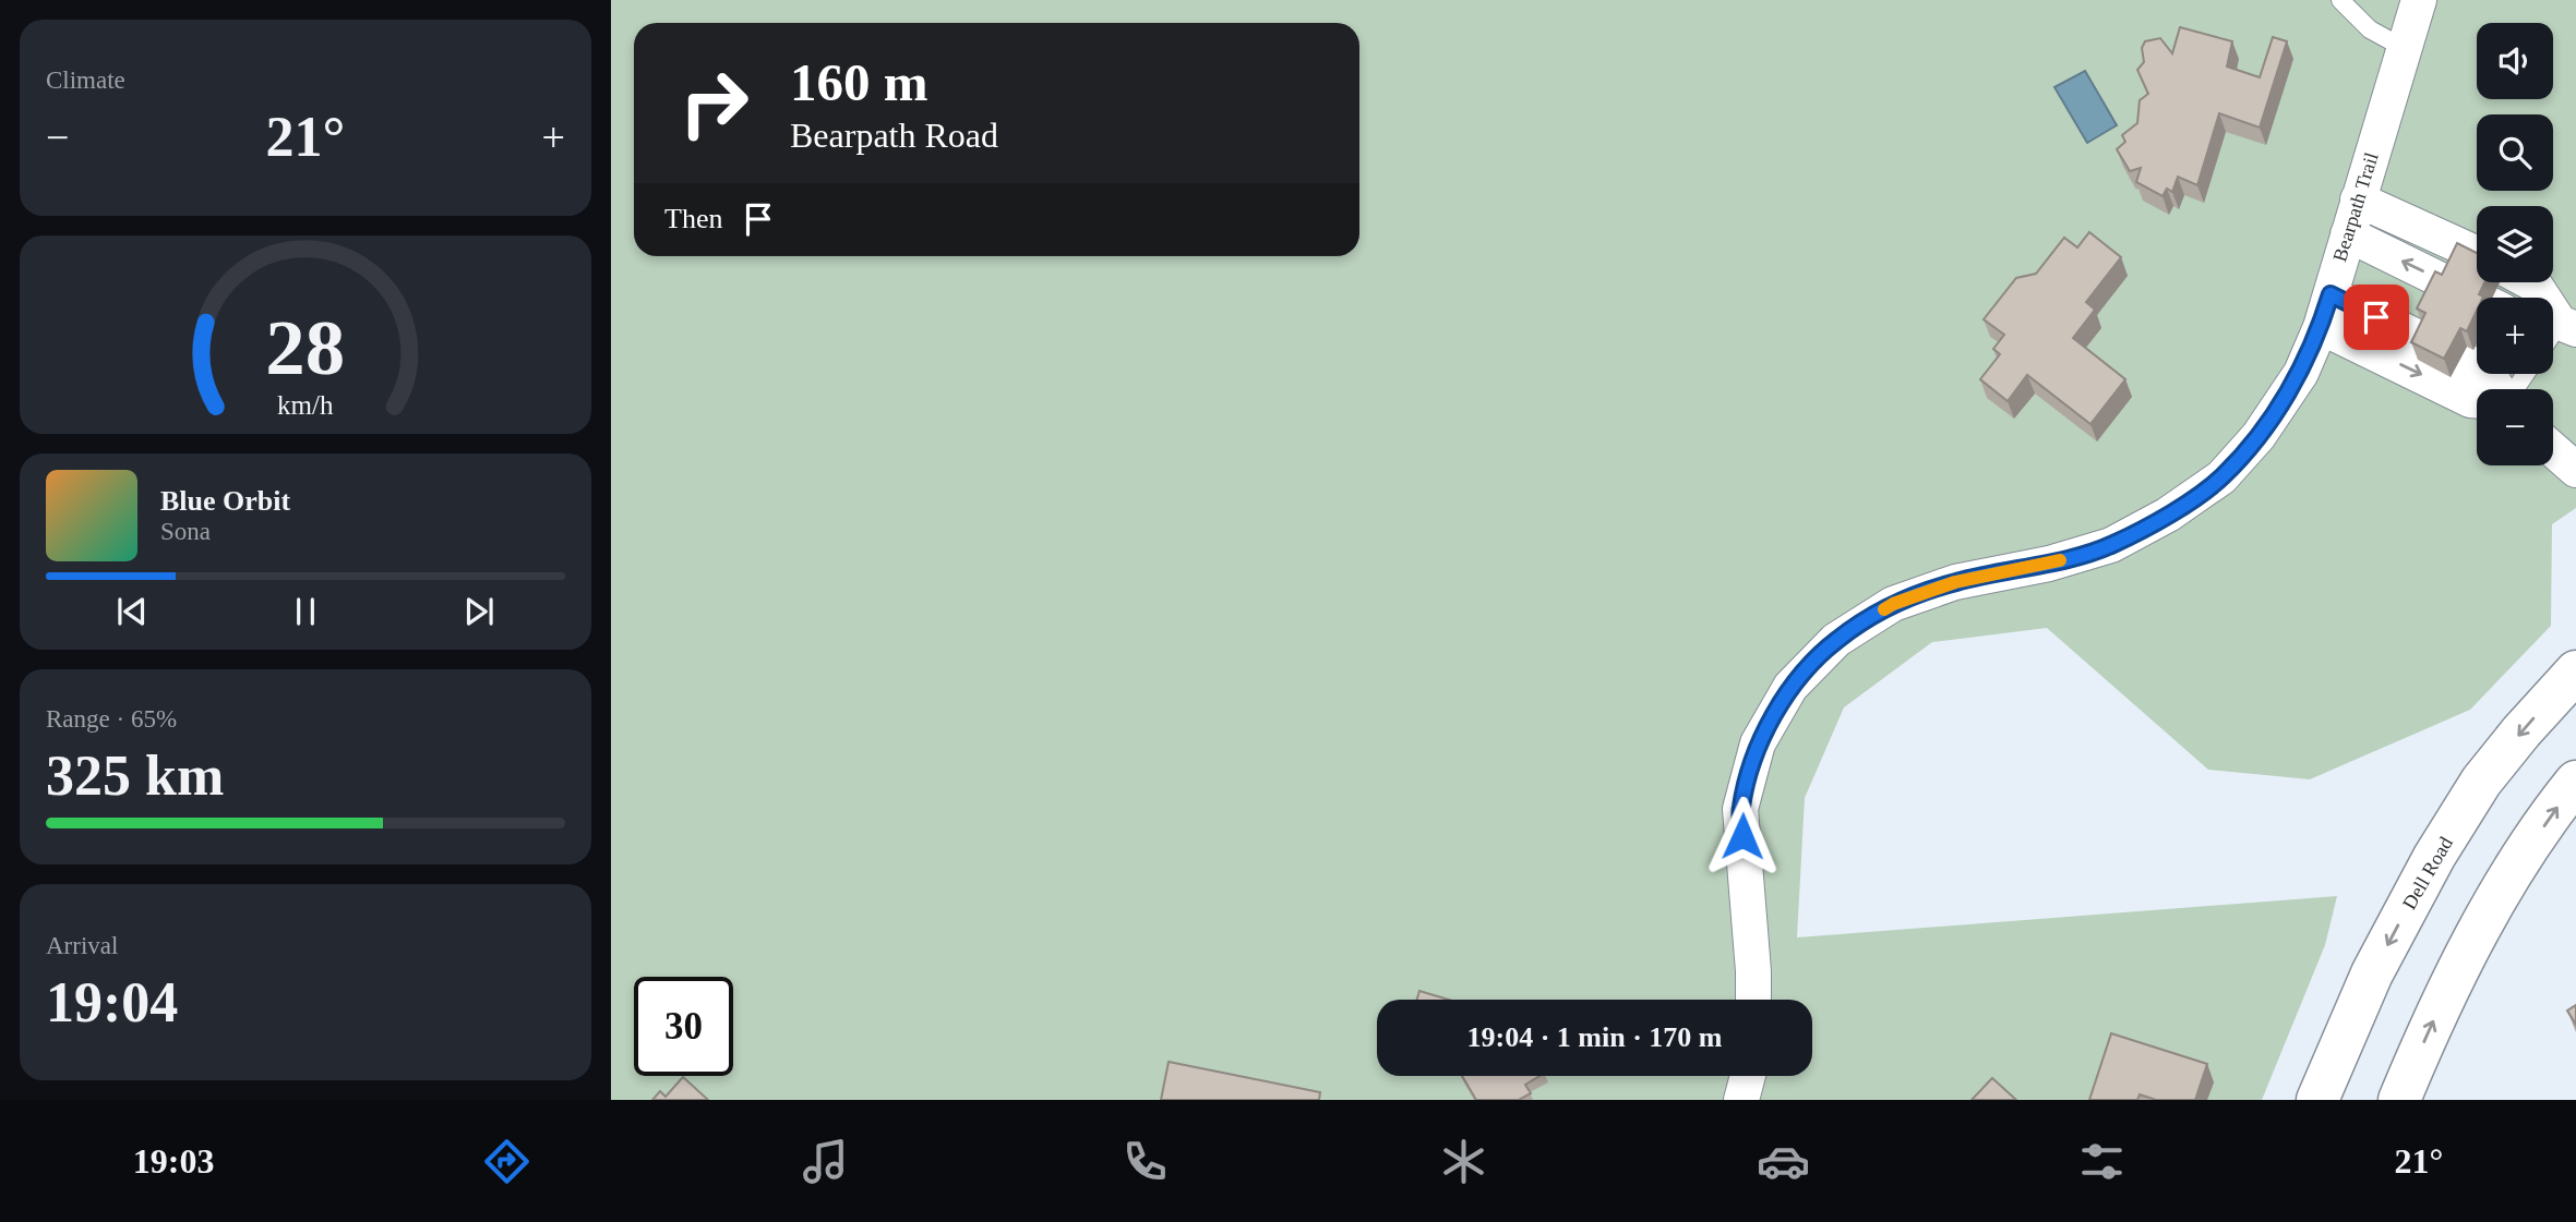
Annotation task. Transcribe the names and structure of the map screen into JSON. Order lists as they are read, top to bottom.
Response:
{
  "streets": {
    "main road": ["Dell Road"],
    "street": ["Bearpath Trail"]
  },
  "page": {
    "tile": [
      "Climate",
      ["Range · 65%", "325 km"],
      ["Arrival", "19:04"]
    ],
    "map_buttons": ["+", "−"],
    "turn": ["160 m", "Bearpath Road"],
    "heat": ["−", "21°", "+"],
    "then": "Then",
    "song": ["Blue Orbit", "Sona"],
    "limit": "30",
    "trip": "19:04 · 1 min · 170 m",
    "tabs": ["19:03", "21°"],
    "gauge": ["28", "km/h"]
  }
}
